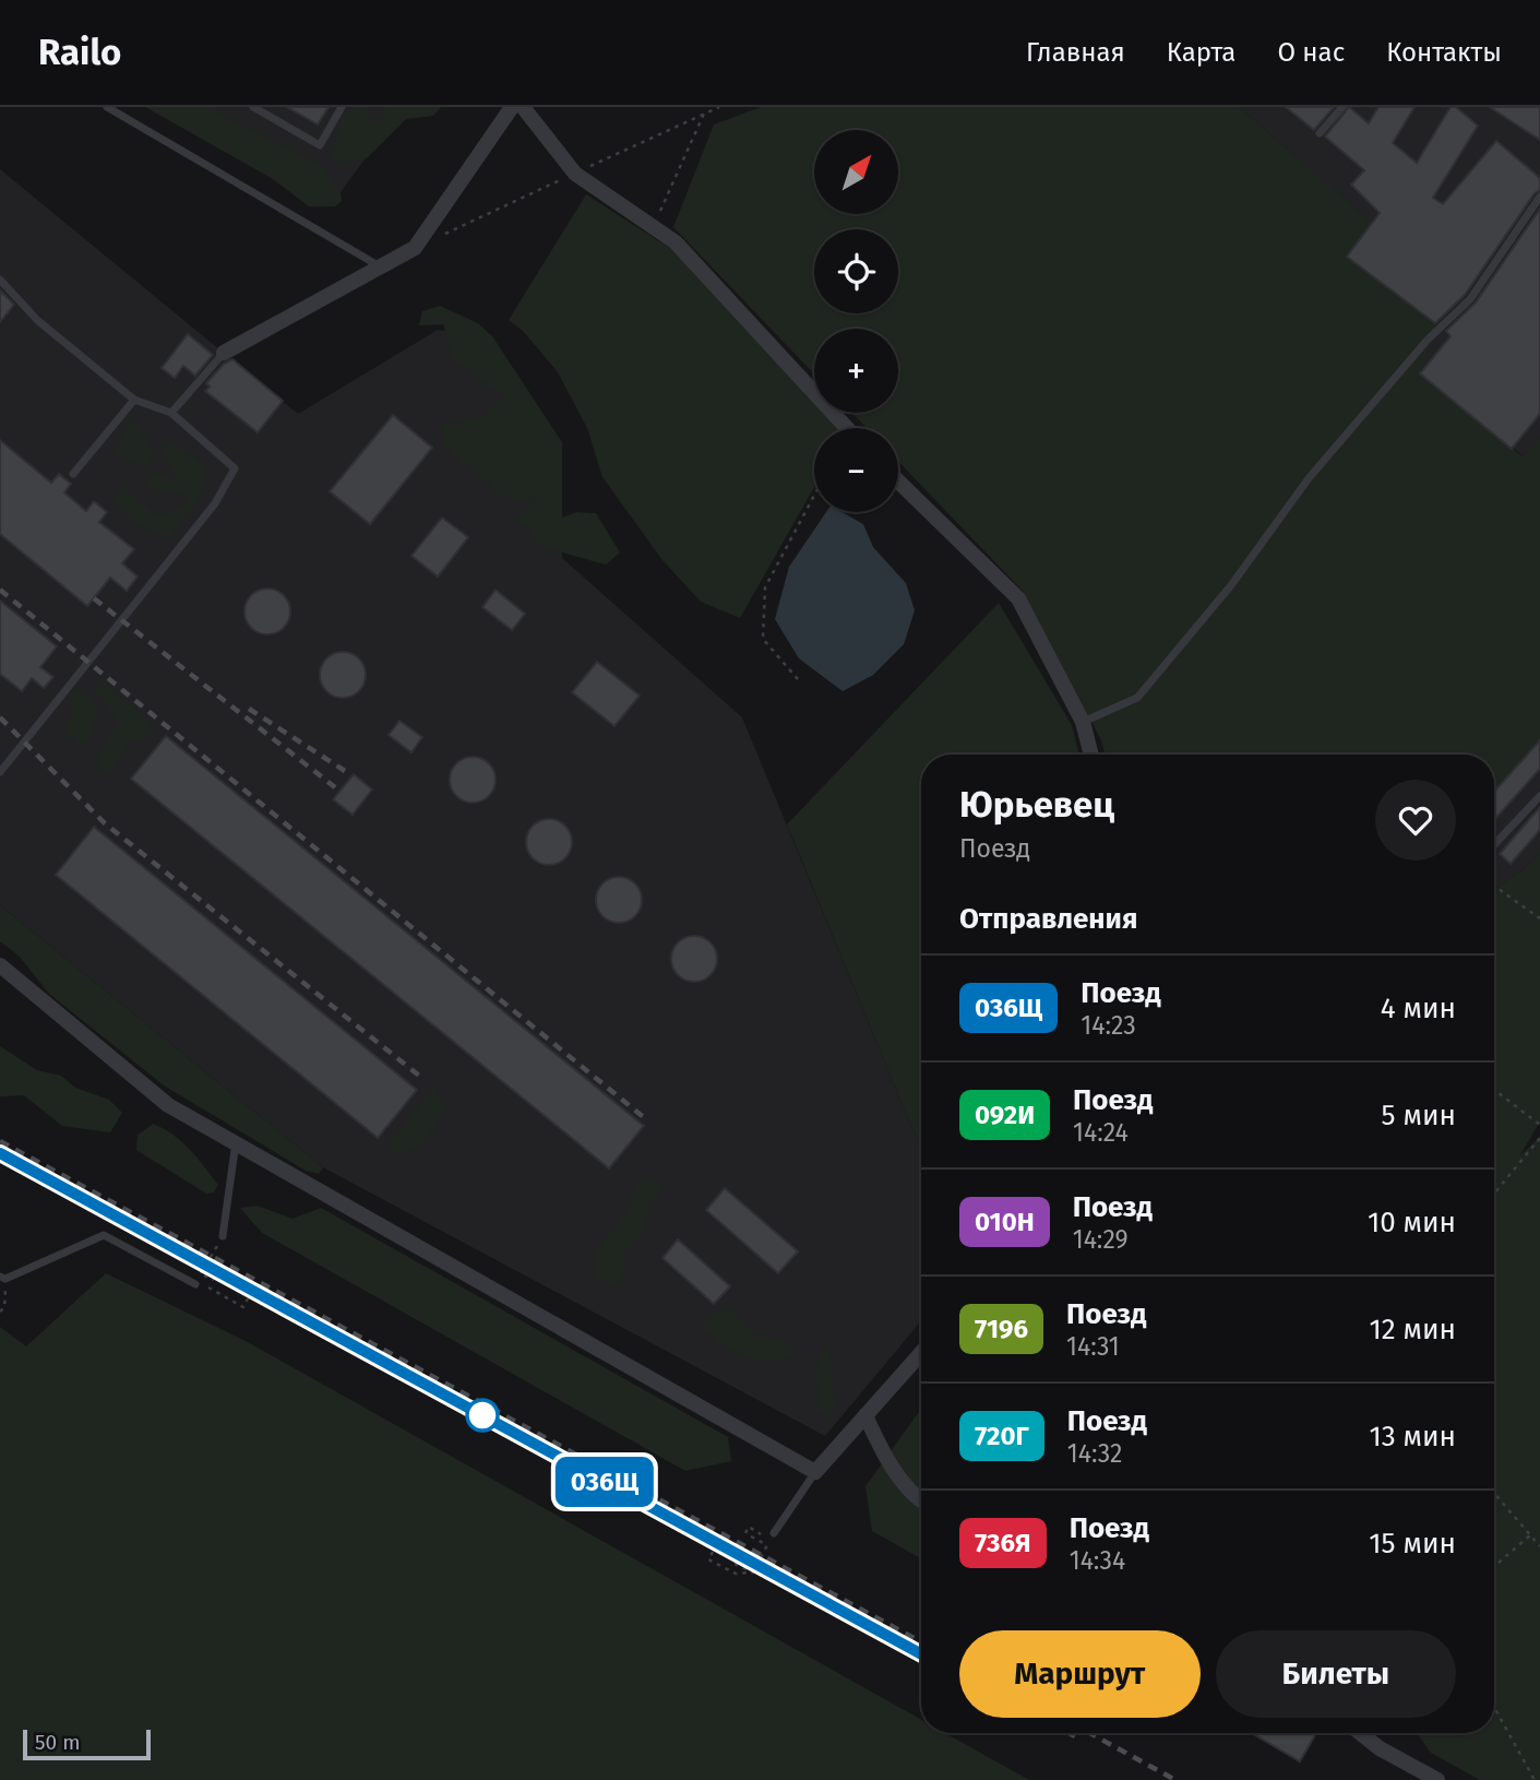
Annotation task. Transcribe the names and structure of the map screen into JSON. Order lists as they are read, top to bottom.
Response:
{
  "scale_bar": "50 m",
  "north": "top right",
  "page": {
    "header": "Railo",
    "nav": [
      "Главная",
      "Карта",
      "О нас",
      "Контакты"
    ],
    "on_map": "036Щ",
    "map_buttons": ["+", "−"],
    "heading": [
      ["Юрьевец", "Поезд"],
      "Отправления"
    ],
    "list": [
      {
        "mark": "036Щ",
        "name": "Поезд",
        "note": "14:23",
        "value": "4 мин"
      },
      {
        "mark": "092И",
        "name": "Поезд",
        "note": "14:24",
        "value": "5 мин"
      },
      {
        "mark": "010Н",
        "name": "Поезд",
        "note": "14:29",
        "value": "10 мин"
      },
      {
        "mark": "7196",
        "name": "Поезд",
        "note": "14:31",
        "value": "12 мин"
      },
      {
        "mark": "720Г",
        "name": "Поезд",
        "note": "14:32",
        "value": "13 мин"
      },
      {
        "mark": "736Я",
        "name": "Поезд",
        "note": "14:34",
        "value": "15 мин"
      }
    ],
    "buttons": ["Маршрут", "Билеты"],
    "scale": "50 m"
  }
}
